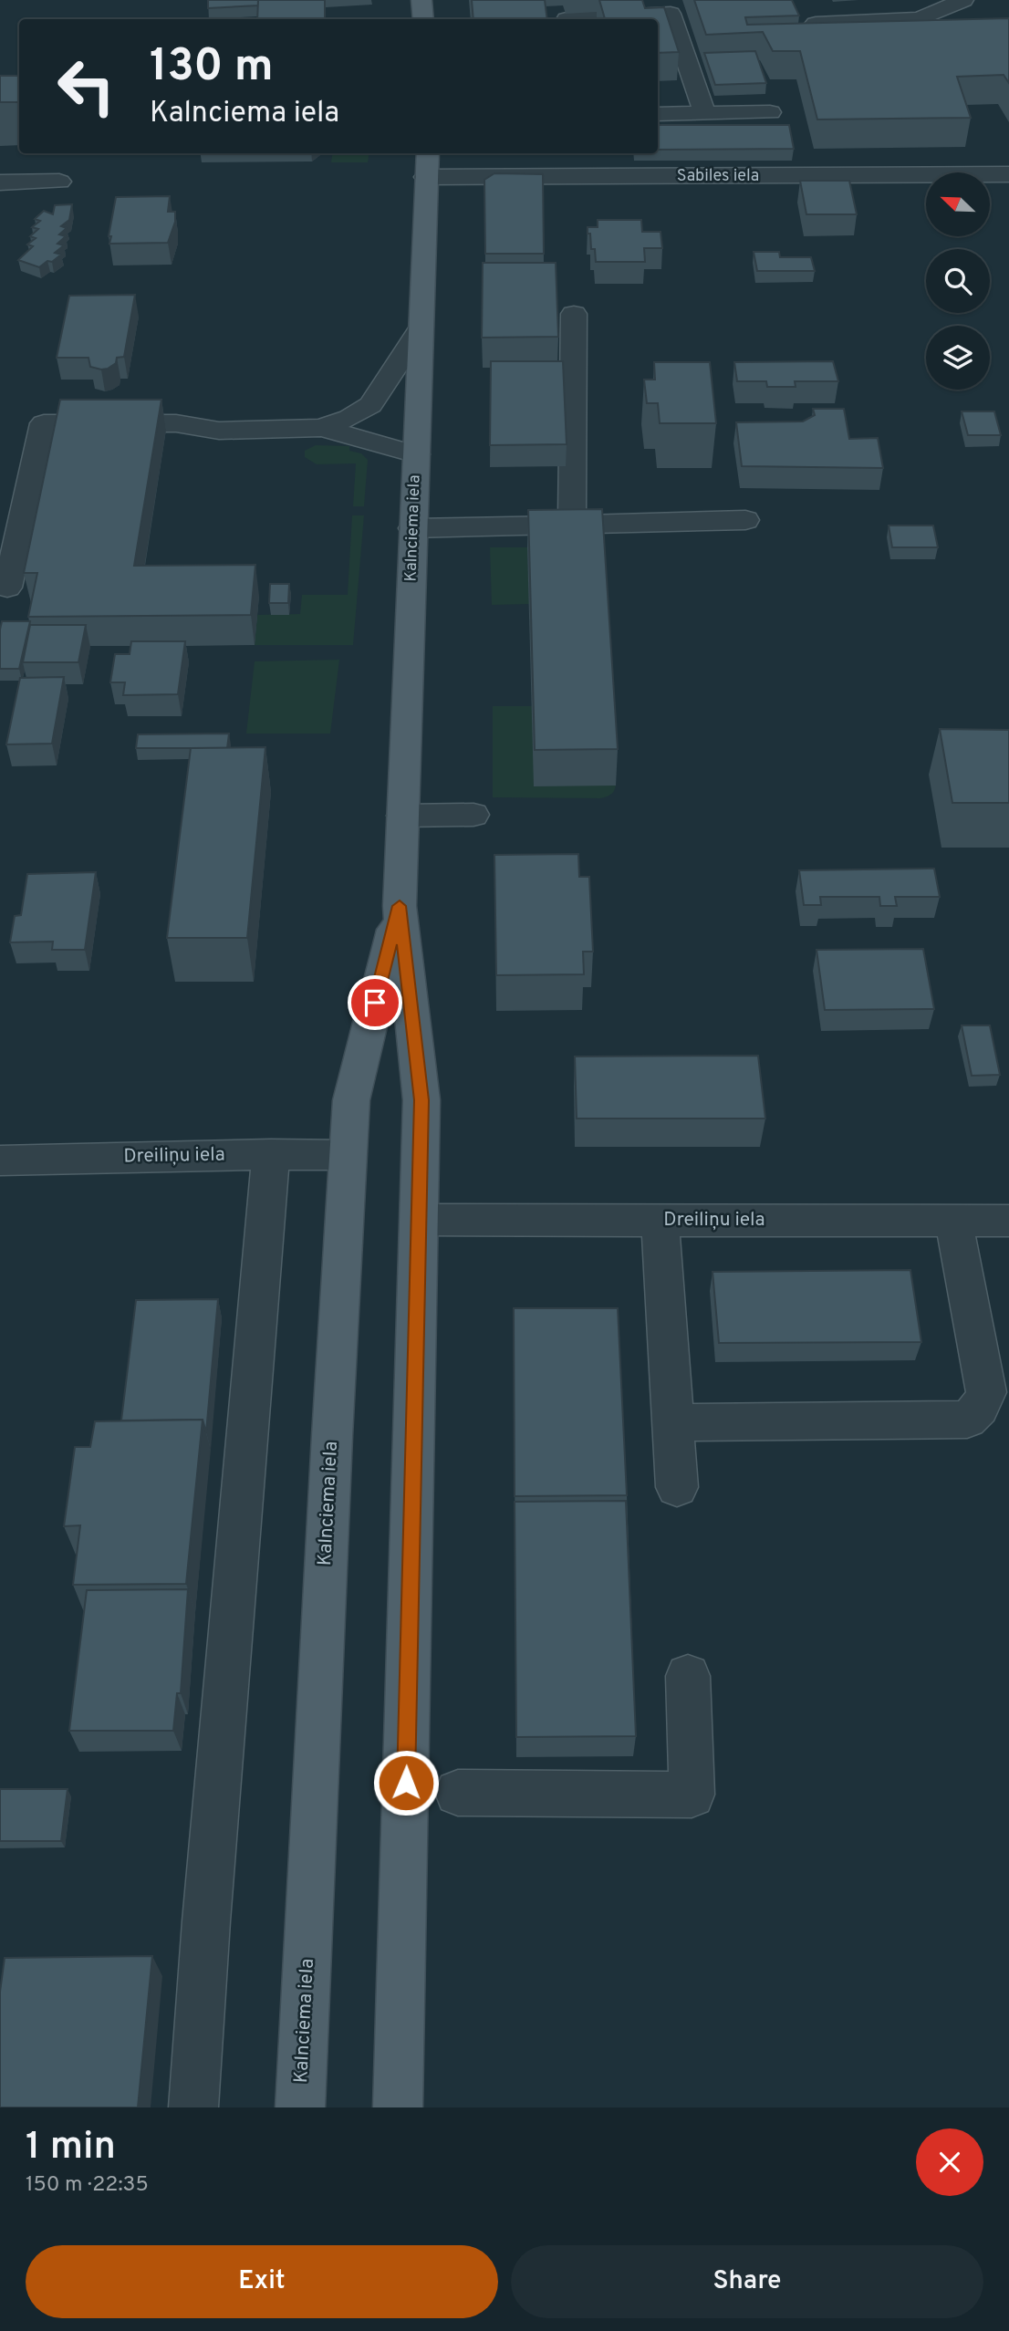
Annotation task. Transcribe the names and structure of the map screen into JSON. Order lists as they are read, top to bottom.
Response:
{
  "streets": {
    "main road": ["Kalnciema iela"],
    "street": ["Sabiles iela", "Dreiliņu iela"]
  },
  "crossings": [
    ["Sabiles iela", "Kalnciema iela"],
    ["Kalnciema iela", "Dreiliņu iela"]
  ],
  "north": "top left",
  "page": {
    "turn": ["130 m", "Kalnciema iela"],
    "heading": ["1 min", "150 m · 22:35"],
    "buttons": ["Exit", "Share"]
  }
}
